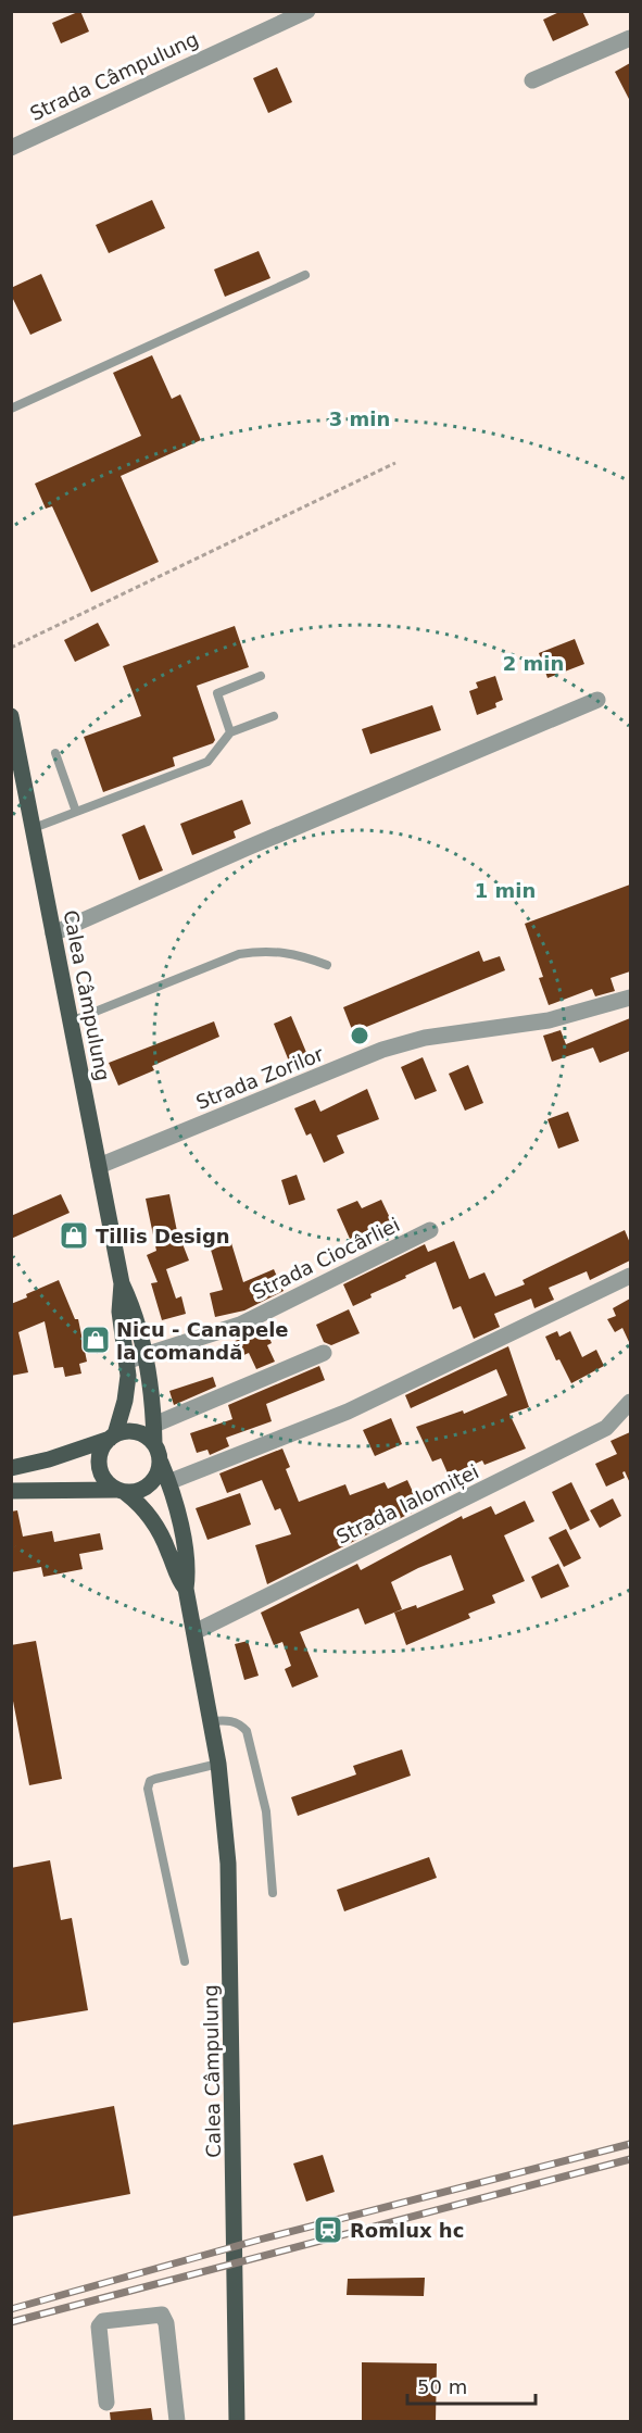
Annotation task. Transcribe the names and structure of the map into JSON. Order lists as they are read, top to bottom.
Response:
{
  "streets": {
    "main road": ["Calea Câmpulung"],
    "street": [
      "Strada Câmpulung",
      "Strada Zorilor",
      "Strada Ciocârliei",
      "Strada Ialomiței"
    ]
  },
  "crossings": [
    ["Calea Câmpulung", "Strada Zorilor"],
    ["Calea Câmpulung", "Strada Ciocârliei"],
    ["Calea Câmpulung", "Strada Ialomiței"]
  ],
  "places": {
    "shop": ["Tillis Design", "Nicu - Canapele la comandă"],
    "station": ["Romlux hc"]
  },
  "scale_bar": "50 m",
  "rings": ["3 min", "2 min", "1 min"]
}
